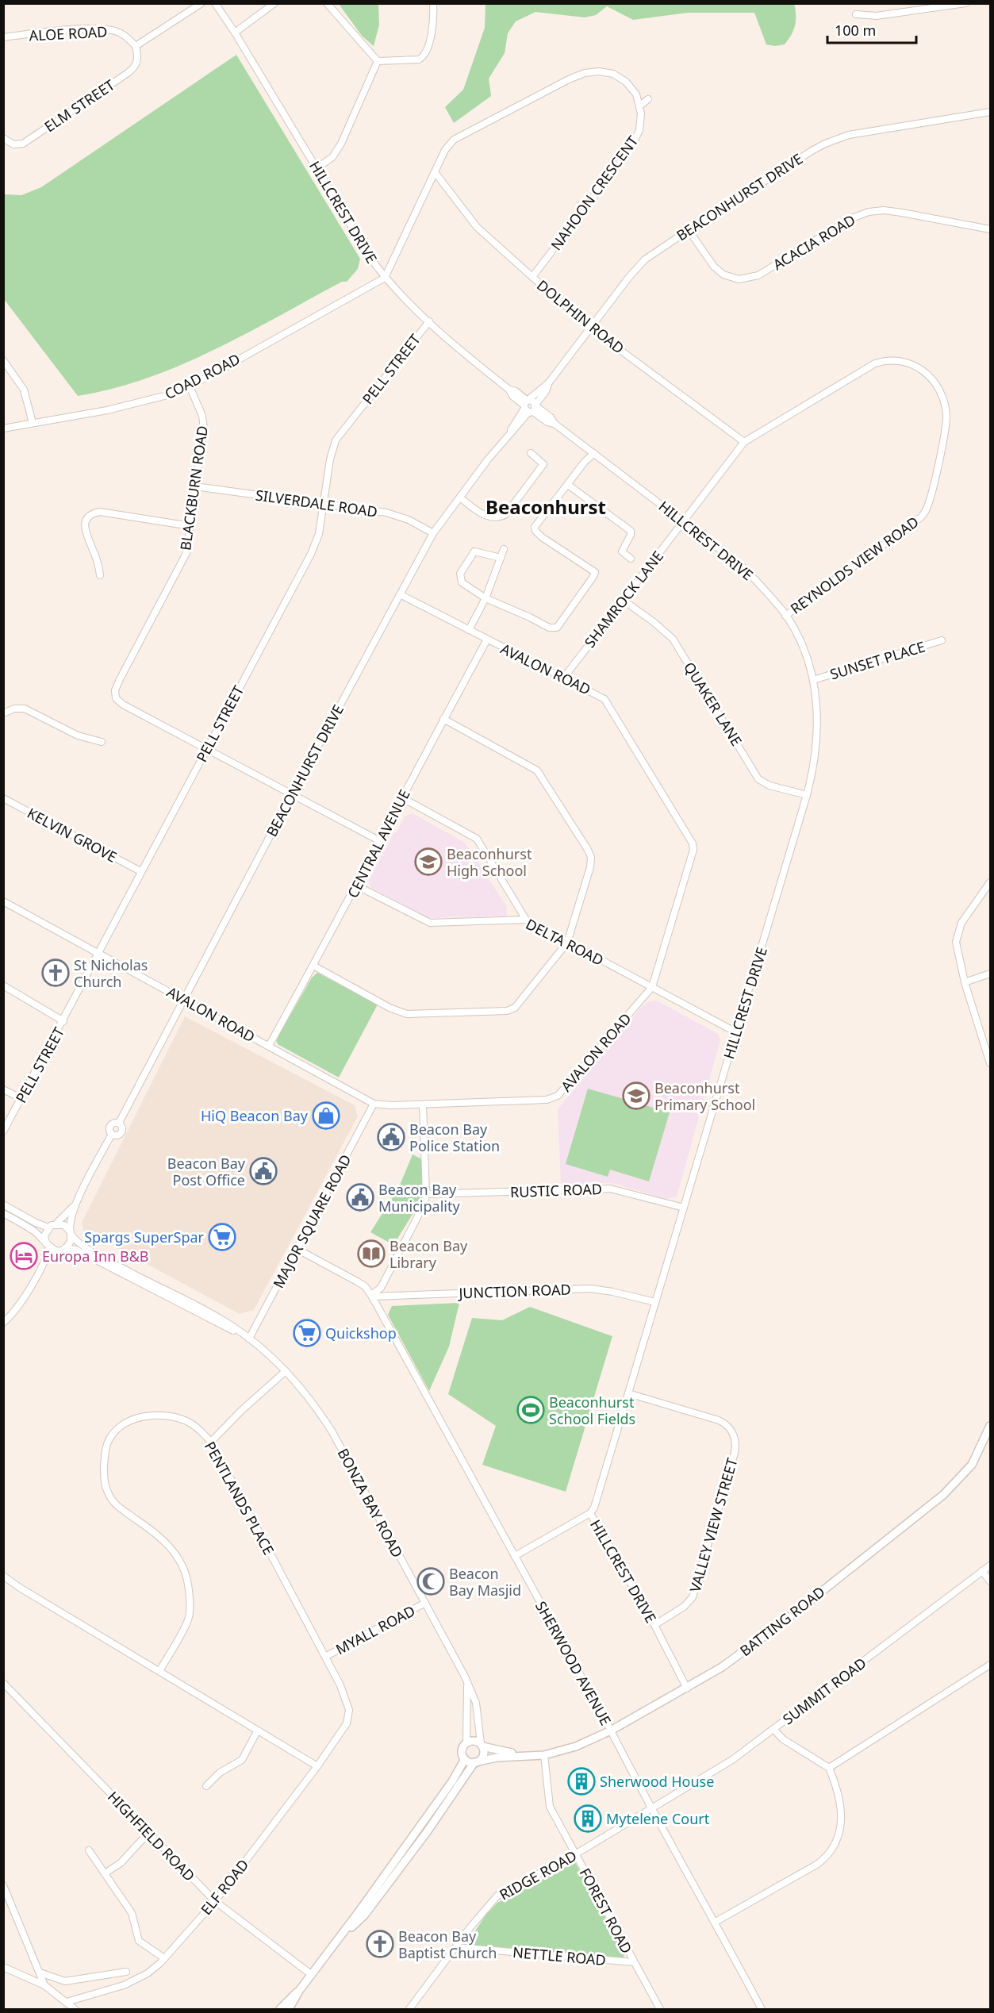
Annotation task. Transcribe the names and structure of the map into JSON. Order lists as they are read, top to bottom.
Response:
{
  "streets": {
    "main road": ["BATTING ROAD"],
    "street": [
      "ALOE ROAD",
      "ELM STREET",
      "NAHOON CRESCENT",
      "BEACONHURST DRIVE",
      "HILLCREST DRIVE",
      "ACACIA ROAD",
      "DOLPHIN ROAD",
      "PELL STREET",
      "COAD ROAD",
      "BLACKBURN ROAD",
      "SILVERDALE ROAD",
      "REYNOLDS VIEW ROAD",
      "SHAMROCK LANE",
      "SUNSET PLACE",
      "AVALON ROAD",
      "QUAKER LANE",
      "KELVIN GROVE",
      "CENTRAL AVENUE",
      "DELTA ROAD",
      "RUSTIC ROAD",
      "MAJOR SQUARE ROAD",
      "JUNCTION ROAD",
      "PENTLANDS PLACE",
      "BONZA BAY ROAD",
      "VALLEY VIEW STREET",
      "MYALL ROAD",
      "SHERWOOD AVENUE",
      "SUMMIT ROAD",
      "HIGHFIELD ROAD",
      "RIDGE ROAD",
      "ELF ROAD",
      "FOREST ROAD",
      "NETTLE ROAD"
    ]
  },
  "crossings": [
    ["ALOE ROAD", "ELM STREET"],
    ["NAHOON CRESCENT", "HILLCREST DRIVE"],
    ["NAHOON CRESCENT", "DOLPHIN ROAD"],
    ["NAHOON CRESCENT", "COAD ROAD"],
    ["BEACONHURST DRIVE", "HILLCREST DRIVE"],
    ["BEACONHURST DRIVE", "ACACIA ROAD"],
    ["BEACONHURST DRIVE", "DOLPHIN ROAD"],
    ["BEACONHURST DRIVE", "SILVERDALE ROAD"],
    ["BEACONHURST DRIVE", "AVALON ROAD"],
    ["HILLCREST DRIVE", "PELL STREET"],
    ["HILLCREST DRIVE", "COAD ROAD"],
    ["HILLCREST DRIVE", "REYNOLDS VIEW ROAD"],
    ["HILLCREST DRIVE", "SHAMROCK LANE"],
    ["HILLCREST DRIVE", "SUNSET PLACE"],
    ["HILLCREST DRIVE", "QUAKER LANE"],
    ["HILLCREST DRIVE", "DELTA ROAD"],
    ["HILLCREST DRIVE", "RUSTIC ROAD"],
    ["HILLCREST DRIVE", "JUNCTION ROAD"],
    ["HILLCREST DRIVE", "VALLEY VIEW STREET"],
    ["HILLCREST DRIVE", "BATTING ROAD"],
    ["DOLPHIN ROAD", "REYNOLDS VIEW ROAD"],
    ["PELL STREET", "BLACKBURN ROAD"],
    ["PELL STREET", "SILVERDALE ROAD"],
    ["PELL STREET", "AVALON ROAD"],
    ["PELL STREET", "KELVIN GROVE"],
    ["COAD ROAD", "BLACKBURN ROAD"],
    ["BLACKBURN ROAD", "SILVERDALE ROAD"],
    ["REYNOLDS VIEW ROAD", "SHAMROCK LANE"],
    ["SHAMROCK LANE", "AVALON ROAD"],
    ["SHAMROCK LANE", "QUAKER LANE"],
    ["AVALON ROAD", "CENTRAL AVENUE"],
    ["AVALON ROAD", "DELTA ROAD"],
    ["AVALON ROAD", "MAJOR SQUARE ROAD"],
    ["CENTRAL AVENUE", "DELTA ROAD"],
    ["MAJOR SQUARE ROAD", "BONZA BAY ROAD"],
    ["MAJOR SQUARE ROAD", "SHERWOOD AVENUE"],
    ["JUNCTION ROAD", "SHERWOOD AVENUE"],
    ["PENTLANDS PLACE", "MYALL ROAD"],
    ["PENTLANDS PLACE", "ELF ROAD"],
    ["BONZA BAY ROAD", "BATTING ROAD"],
    ["BONZA BAY ROAD", "MYALL ROAD"],
    ["BATTING ROAD", "SHERWOOD AVENUE"],
    ["BATTING ROAD", "FOREST ROAD"],
    ["SHERWOOD AVENUE", "SUMMIT ROAD"],
    ["SHERWOOD AVENUE", "RIDGE ROAD"],
    ["SUMMIT ROAD", "RIDGE ROAD"],
    ["HIGHFIELD ROAD", "ELF ROAD"],
    ["RIDGE ROAD", "FOREST ROAD"],
    ["RIDGE ROAD", "NETTLE ROAD"],
    ["FOREST ROAD", "NETTLE ROAD"]
  ],
  "districts": ["Beaconhurst"],
  "places": {
    "school or university": ["Beaconhurst High School", "Beaconhurst Primary School"],
    "church": ["St Nicholas Church", "Beacon Bay Baptist Church"],
    "shop": ["HiQ Beacon Bay"],
    "public building": ["Beacon Bay Police Station", "Beacon Bay Post Office", "Beacon Bay Municipality"],
    "supermarket": ["Spargs SuperSpar", "Quickshop"],
    "library": ["Beacon Bay Library"],
    "hotel": ["Europa Inn B&B"],
    "sports": ["Beaconhurst School Fields"],
    "mosque": ["Beacon Bay Masjid"],
    "building": ["Sherwood House", "Mytelene Court"]
  },
  "scale_bar": "100 m"
}
